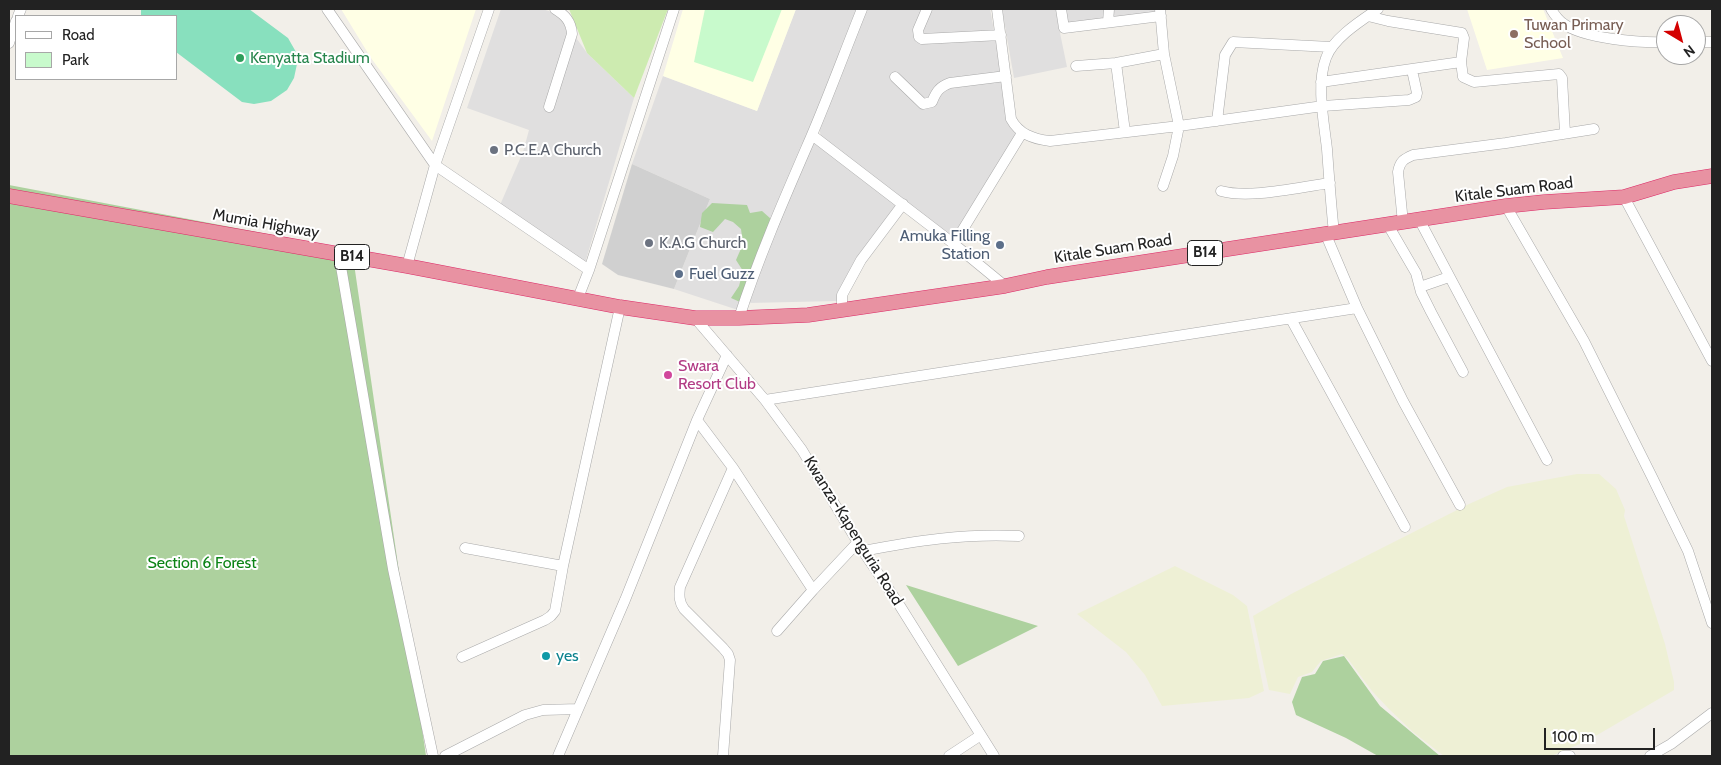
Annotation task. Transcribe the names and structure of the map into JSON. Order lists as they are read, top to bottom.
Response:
{
  "streets": {
    "highway": ["Kitale Suam Road", "Mumia Highway", "B14"],
    "street": ["Kwanza-Kapenguria Road"]
  },
  "crossings": [
    ["Kitale Suam Road", "Mumia Highway"],
    ["Kitale Suam Road", "Kwanza-Kapenguria Road"],
    ["Mumia Highway", "Kwanza-Kapenguria Road"]
  ],
  "parks": ["Section 6 Forest"],
  "places": [
    "Tuwan Primary School",
    "Kenyatta Stadium",
    "P.C.E.A Church",
    "K.A.G Church",
    "Amuka Filling Station",
    "Fuel Guzz",
    "Swara Resort Club",
    "yes"
  ],
  "legend": ["Road", "Park"],
  "scale_bar": "100 m",
  "north": "bottom right"
}
